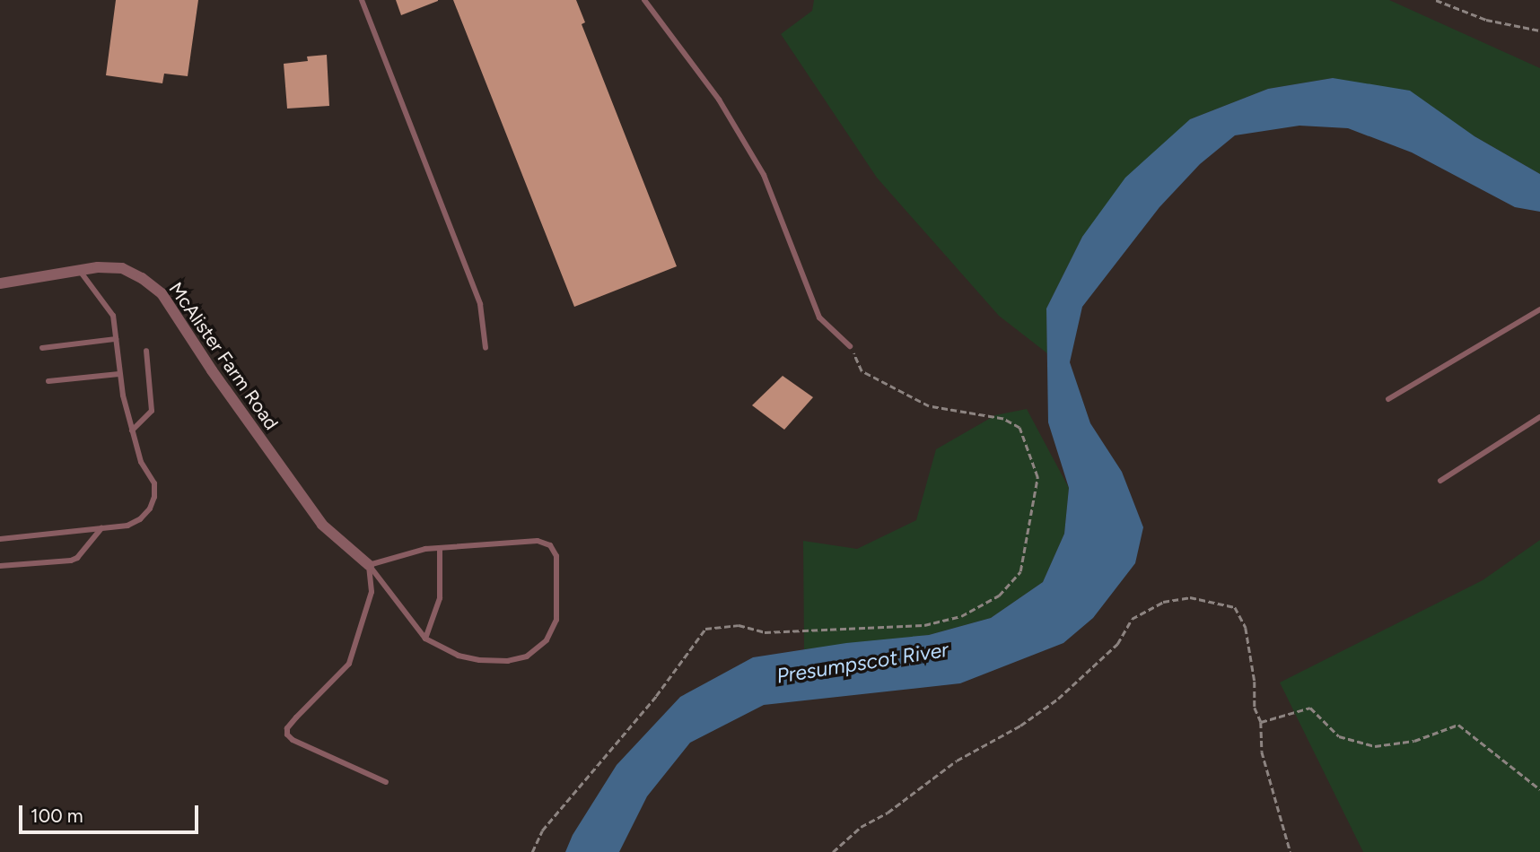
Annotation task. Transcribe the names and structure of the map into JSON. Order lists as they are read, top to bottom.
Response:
{
  "streets": {
    "street": ["McAlister Farm Road"]
  },
  "water": ["Presumpscot River"],
  "scale_bar": "100 m"
}
